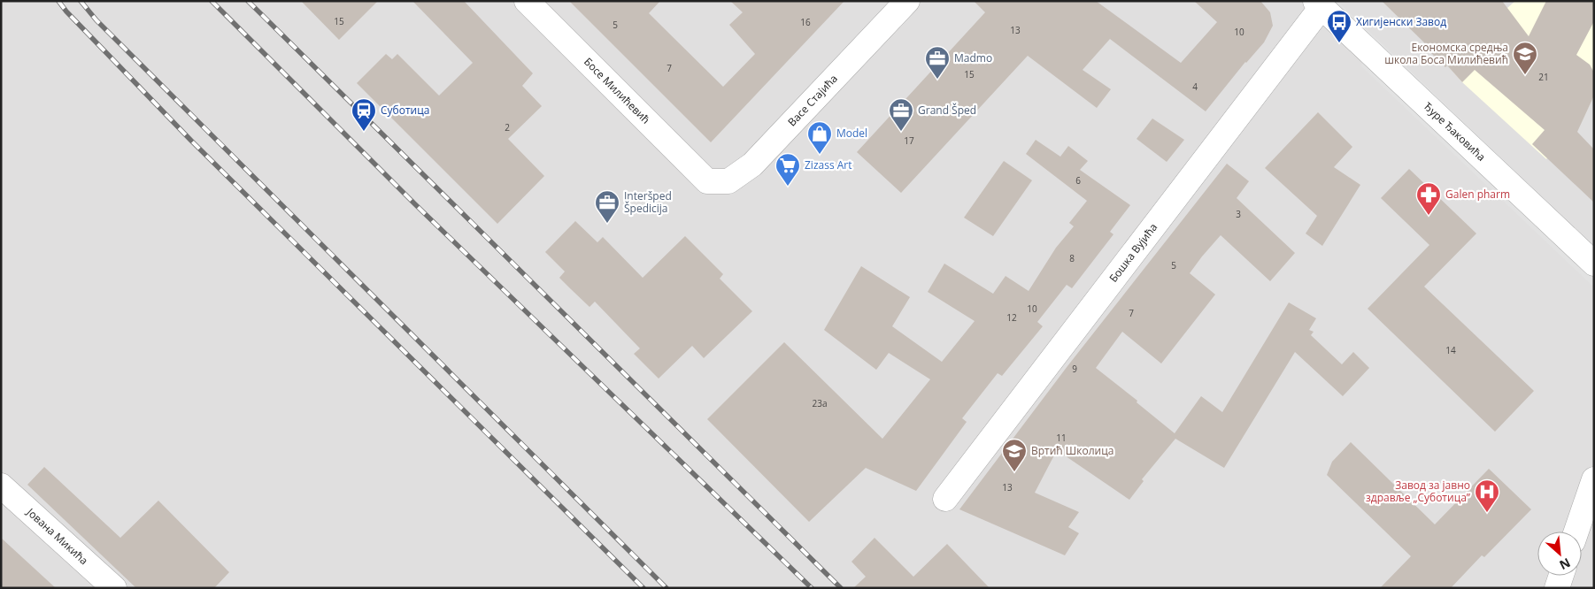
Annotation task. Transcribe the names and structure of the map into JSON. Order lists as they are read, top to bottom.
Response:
{
  "streets": {
    "street": [
      "Босе Милићевић",
      "Васе Стајића",
      "Ђуре Ђаковића",
      "Бошка Вујића",
      "Јована Микића"
    ]
  },
  "crossings": [
    ["Босе Милићевић", "Васе Стајића"],
    ["Ђуре Ђаковића", "Бошка Вујића"]
  ],
  "places": {
    "bus stop": ["Хигијенски Завод"],
    "school or university": ["Економска средња школа Боса Милићевић", "Вртић Школица"],
    "office": ["Madmo", "Grand Šped", "Interšped Špedicija"],
    "station": ["Суботица"],
    "shop": ["Model"],
    "supermarket": ["Zizass Art"],
    "pharmacy": ["Galen pharm"],
    "hospital": ["Завод за јавно здравље „Суботица”"]
  },
  "house_numbers": [
    "15",
    "16",
    "5",
    "13",
    "10",
    "7",
    "15",
    "21",
    "4",
    "2",
    "17",
    "6",
    "3",
    "8",
    "5",
    "10",
    "7",
    "12",
    "14",
    "9",
    "23a",
    "11",
    "13"
  ],
  "north": "bottom right"
}
